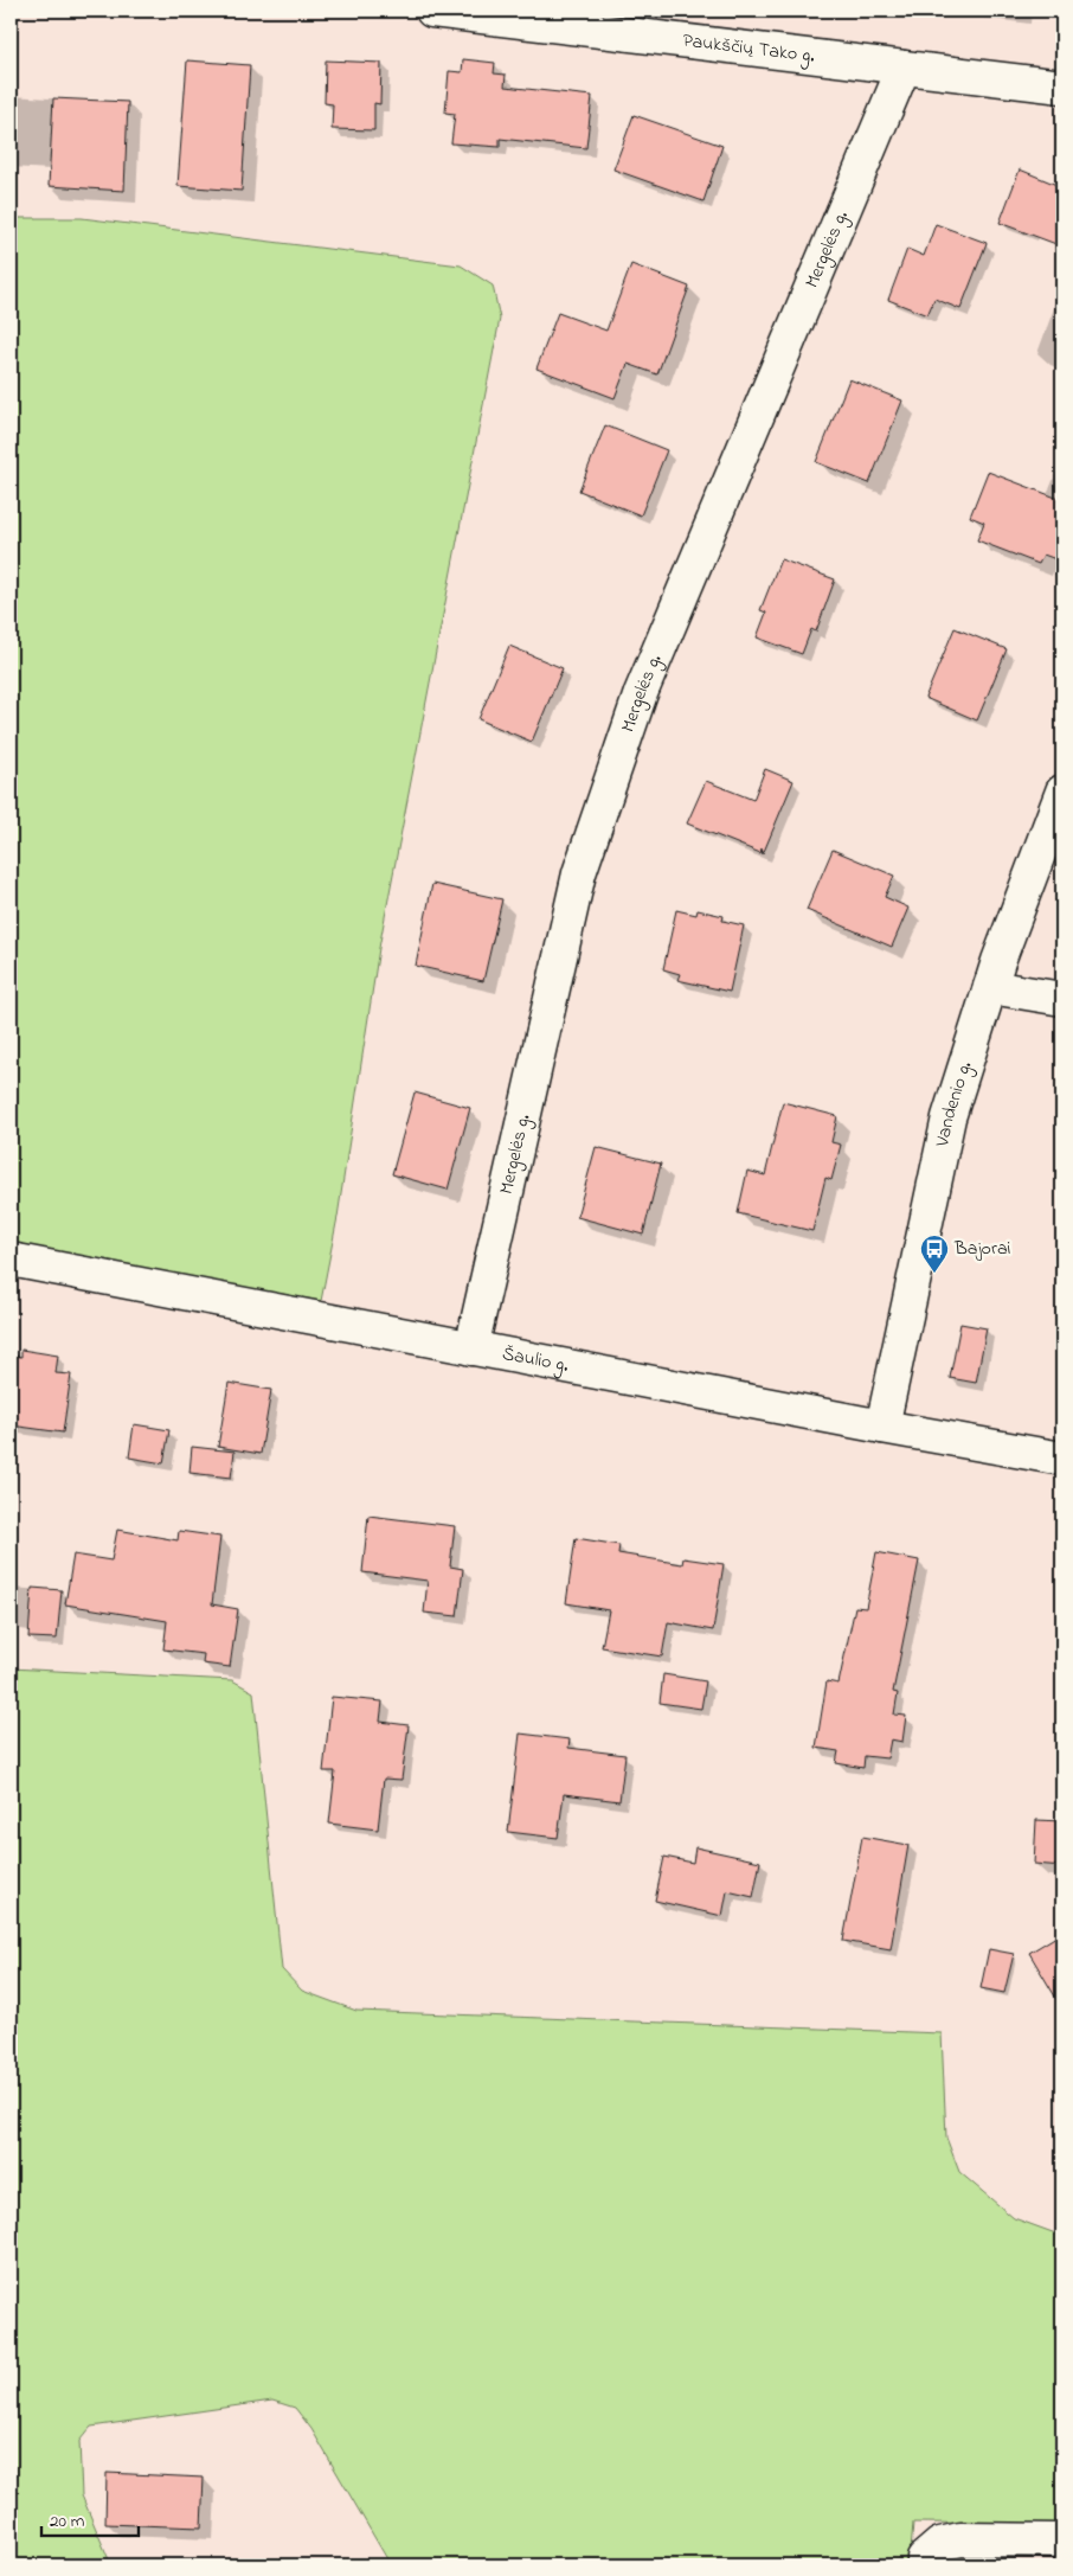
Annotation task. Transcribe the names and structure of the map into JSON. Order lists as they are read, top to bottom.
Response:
{
  "streets": {
    "street": [
      "Paukščių Tako g.",
      "Mergelės g.",
      "Vandenio g.",
      "Šaulio g."
    ]
  },
  "crossings": [
    ["Paukščių Tako g.", "Mergelės g."],
    ["Mergelės g.", "Šaulio g."],
    ["Vandenio g.", "Šaulio g."]
  ],
  "places": {
    "bus stop": ["Bajorai"]
  },
  "scale_bar": "20 m"
}
